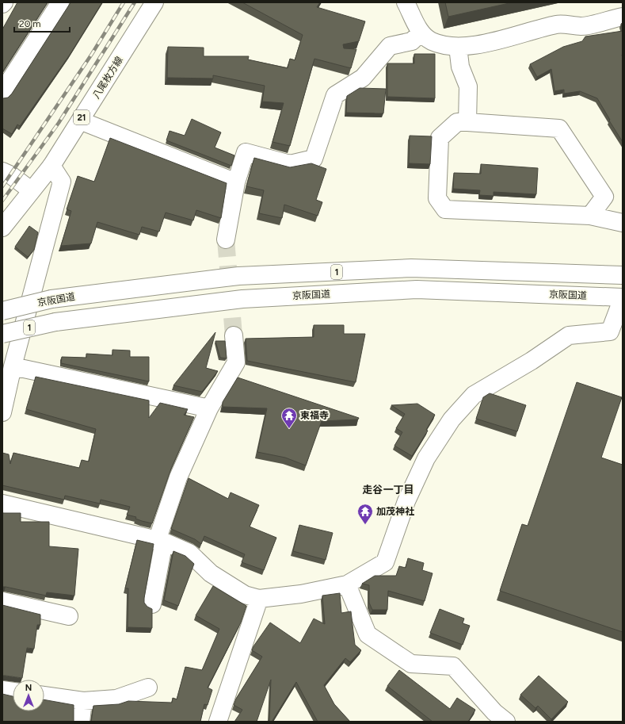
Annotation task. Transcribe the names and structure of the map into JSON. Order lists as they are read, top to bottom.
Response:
{
  "streets": {
    "main road": [
      "八尾枚方線",
      "21",
      "1",
      "京阪国道"
    ]
  },
  "districts": ["走谷一丁目"],
  "places": {
    "temple": ["東福寺", "加茂神社"]
  },
  "scale_bar": "20 m",
  "north": "top"
}
